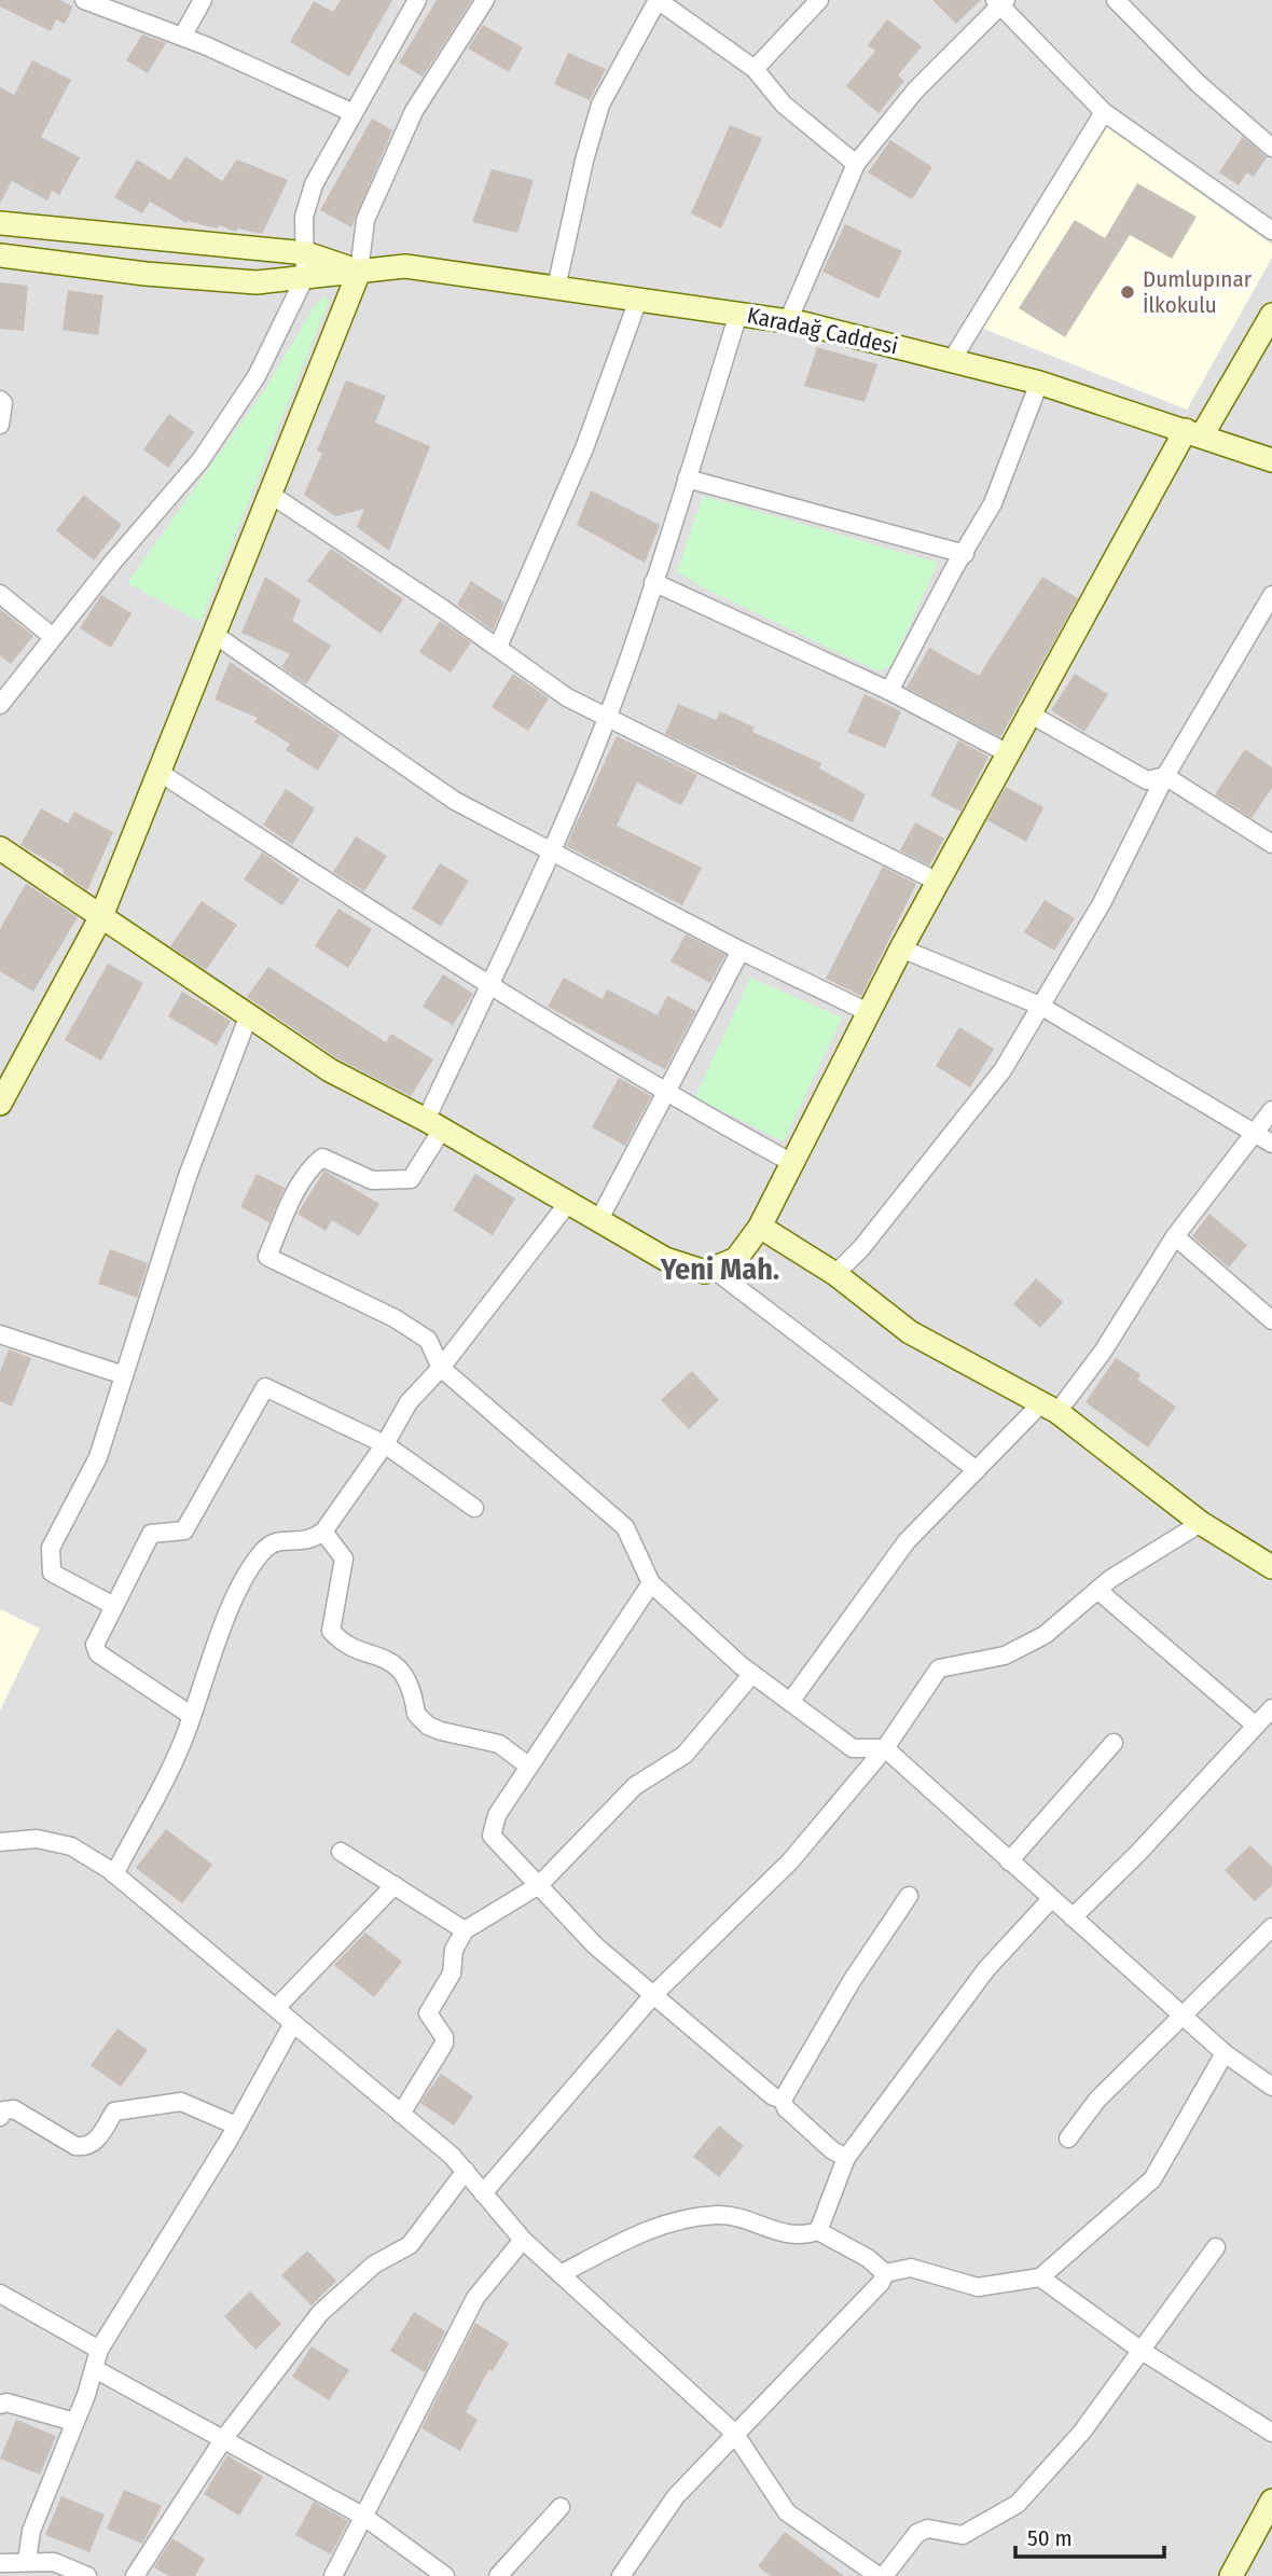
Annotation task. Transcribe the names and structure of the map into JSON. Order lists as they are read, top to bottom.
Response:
{
  "streets": {
    "street": ["Karadağ Caddesi"]
  },
  "districts": ["Yeni Mah."],
  "places": ["Dumlupınar İlkokulu"],
  "scale_bar": "50 m"
}
